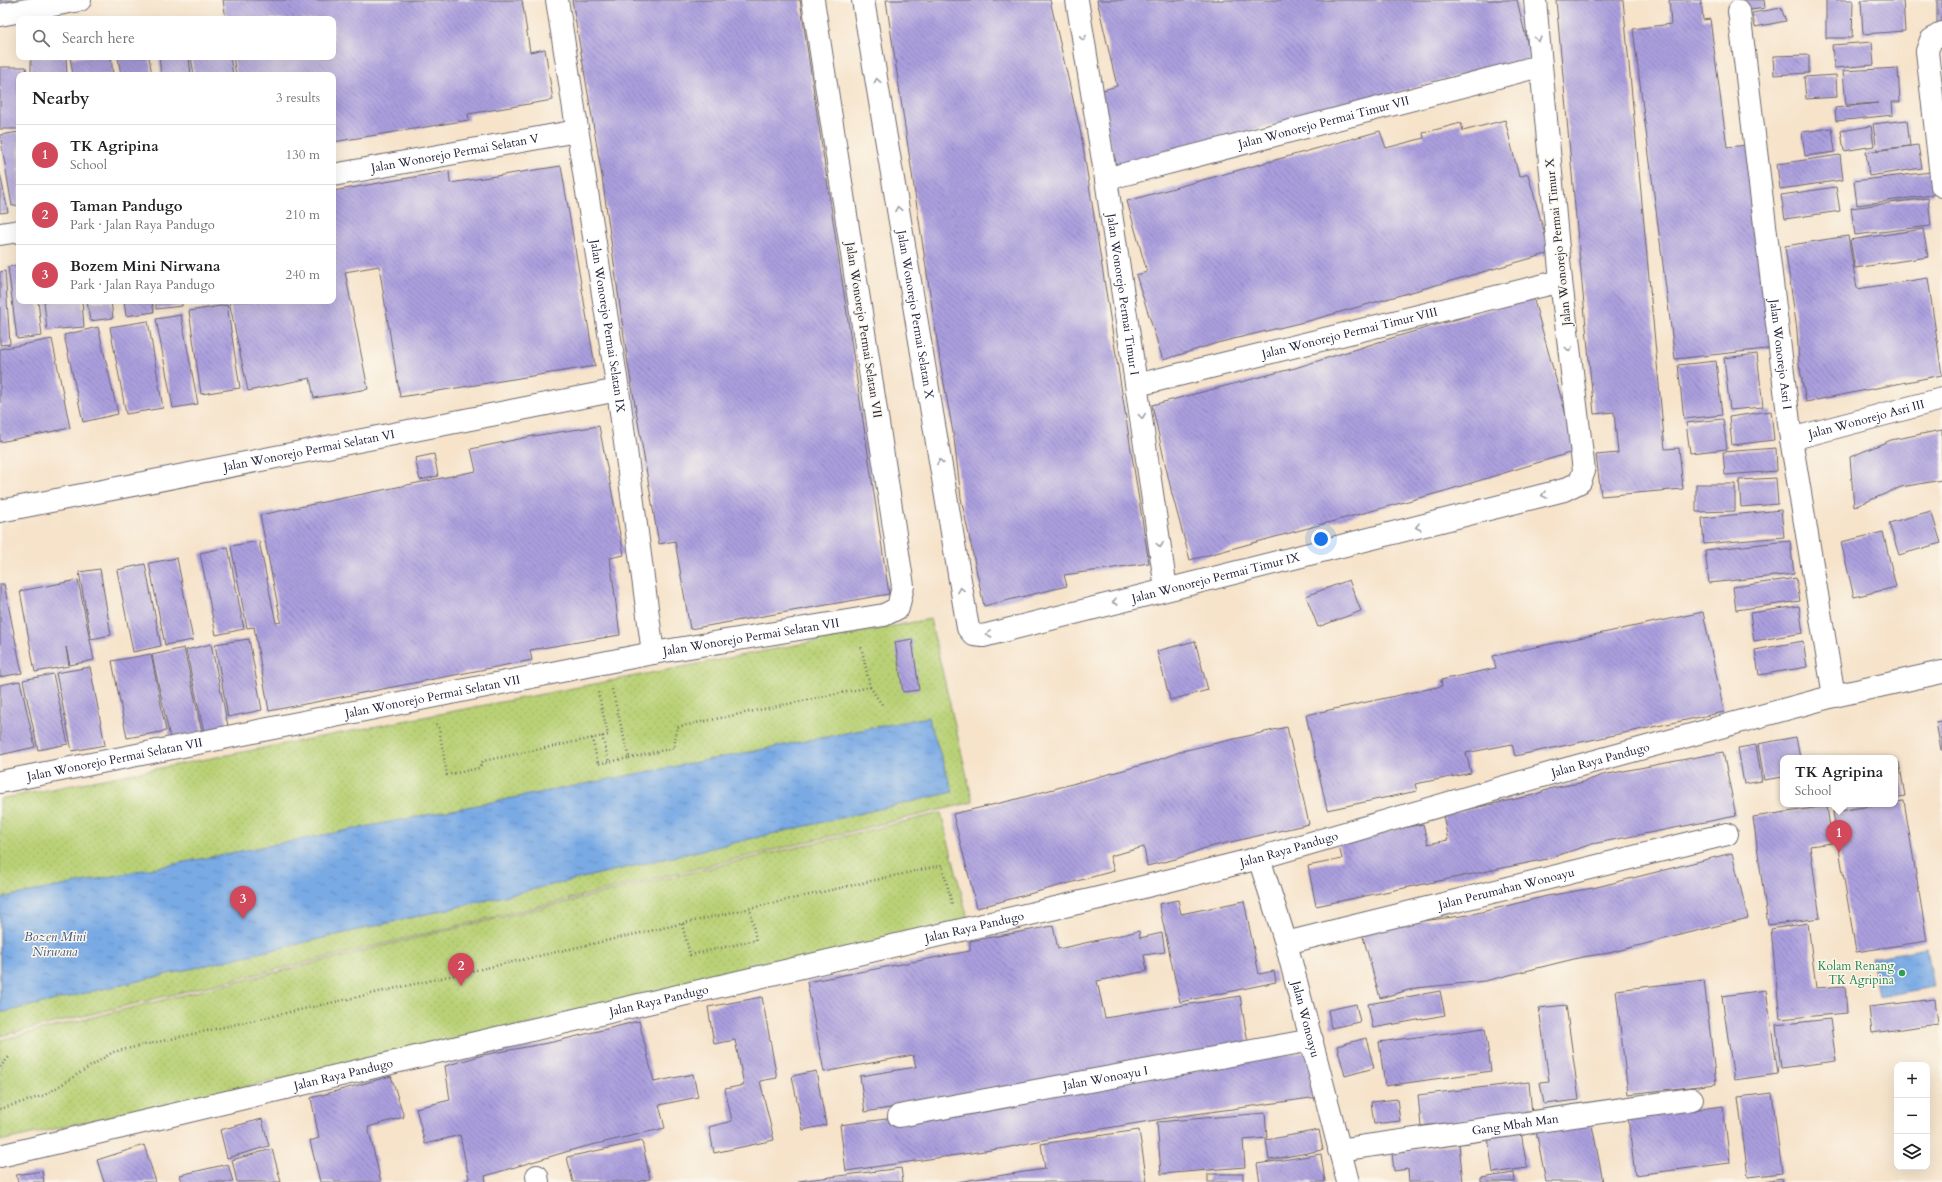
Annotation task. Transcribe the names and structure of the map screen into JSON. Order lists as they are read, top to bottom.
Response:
{
  "streets": {
    "street": [
      "Jalan Wonorejo Permai Timur VII",
      "Jalan Wonorejo Permai Selatan V",
      "Jalan Wonorejo Permai Timur X",
      "Jalan Wonorejo Permai Timur I",
      "Jalan Wonorejo Permai Selatan X",
      "Jalan Wonorejo Permai Selatan IX",
      "Jalan Wonorejo Permai Selatan VII",
      "Jalan Wonorejo Permai Timur VIII",
      "Jalan Wonorejo Asri I",
      "Jalan Wonorejo Asri III",
      "Jalan Wonorejo Permai Selatan VI",
      "Jalan Wonorejo Permai Timur IX",
      "Jalan Raya Pandugo",
      "Jalan Perumahan Wonoayu",
      "Jalan Wonoayu",
      "Jalan Wonoayu I",
      "Gang Mbah Man"
    ]
  },
  "crossings": [
    ["Jalan Wonorejo Permai Timur VII", "Jalan Wonorejo Permai Timur X"],
    ["Jalan Wonorejo Permai Timur VII", "Jalan Wonorejo Permai Timur I"],
    ["Jalan Wonorejo Permai Selatan V", "Jalan Wonorejo Permai Selatan IX"],
    ["Jalan Wonorejo Permai Timur X", "Jalan Wonorejo Permai Timur VIII"],
    ["Jalan Wonorejo Permai Timur X", "Jalan Wonorejo Permai Timur IX"],
    ["Jalan Wonorejo Permai Timur I", "Jalan Wonorejo Permai Timur VIII"],
    ["Jalan Wonorejo Permai Timur I", "Jalan Wonorejo Permai Timur IX"],
    ["Jalan Wonorejo Permai Selatan X", "Jalan Wonorejo Permai Timur IX"],
    ["Jalan Wonorejo Permai Selatan IX", "Jalan Wonorejo Permai Selatan VII"],
    ["Jalan Wonorejo Permai Selatan IX", "Jalan Wonorejo Permai Selatan VI"],
    ["Jalan Wonorejo Asri I", "Jalan Wonorejo Asri III"],
    ["Jalan Wonorejo Asri I", "Jalan Raya Pandugo"],
    ["Jalan Raya Pandugo", "Jalan Wonoayu"],
    ["Jalan Perumahan Wonoayu", "Jalan Wonoayu"],
    ["Jalan Wonoayu", "Jalan Wonoayu I"],
    ["Jalan Wonoayu", "Gang Mbah Man"]
  ],
  "one_way": [
    "Jalan Wonorejo Permai Timur X",
    "Jalan Wonorejo Permai Timur I",
    "Jalan Wonorejo Permai Selatan X",
    "Jalan Wonorejo Permai Timur IX"
  ],
  "water": ["Bozen Mini Nirwana"],
  "places": ["Kolam Renang TK Agripina"],
  "page": {
    "search": "Search here",
    "heading": ["Nearby", "3 results"],
    "list": [
      {
        "mark": "1",
        "name": "TK Agripina",
        "note": "School",
        "value": "130 m"
      },
      {
        "mark": "2",
        "name": "Taman Pandugo",
        "note": "Park · Jalan Raya Pandugo",
        "value": "210 m"
      },
      {
        "mark": "3",
        "name": "Bozem Mini Nirwana",
        "note": "Park · Jalan Raya Pandugo",
        "value": "240 m"
      }
    ],
    "popup": ["TK Agripina", "School"],
    "pins": ["1", "3", "2"],
    "map_buttons": ["+", "−"]
  }
}
